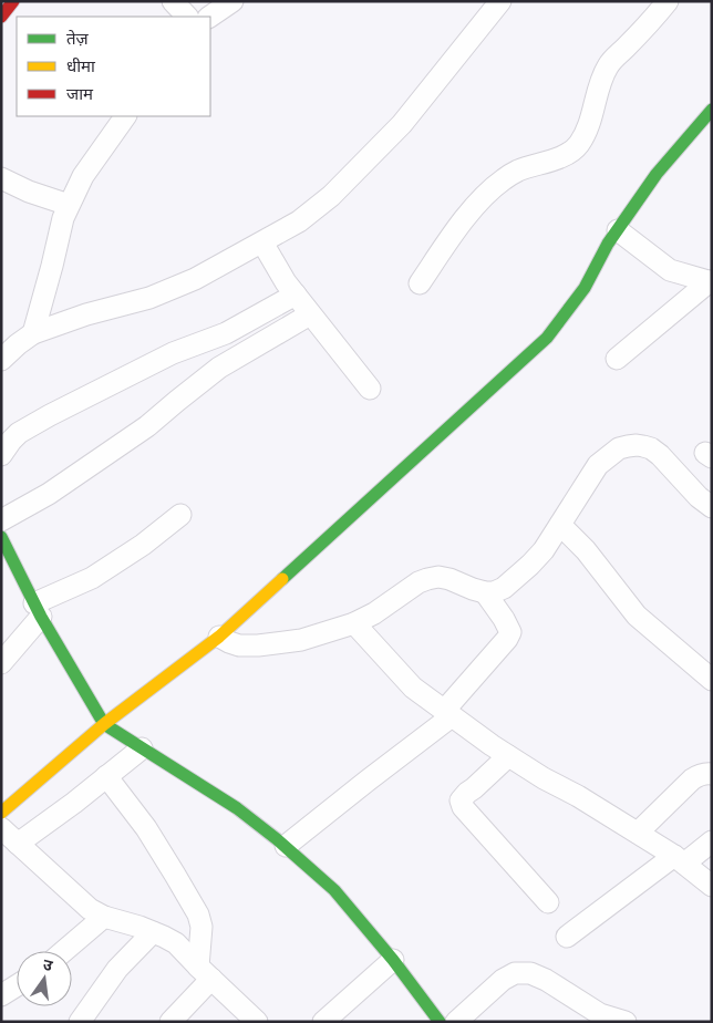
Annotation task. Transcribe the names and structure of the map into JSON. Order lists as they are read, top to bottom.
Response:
{
  "legend": ["तेज़", "धीमा", "जाम"],
  "north": "top"
}
